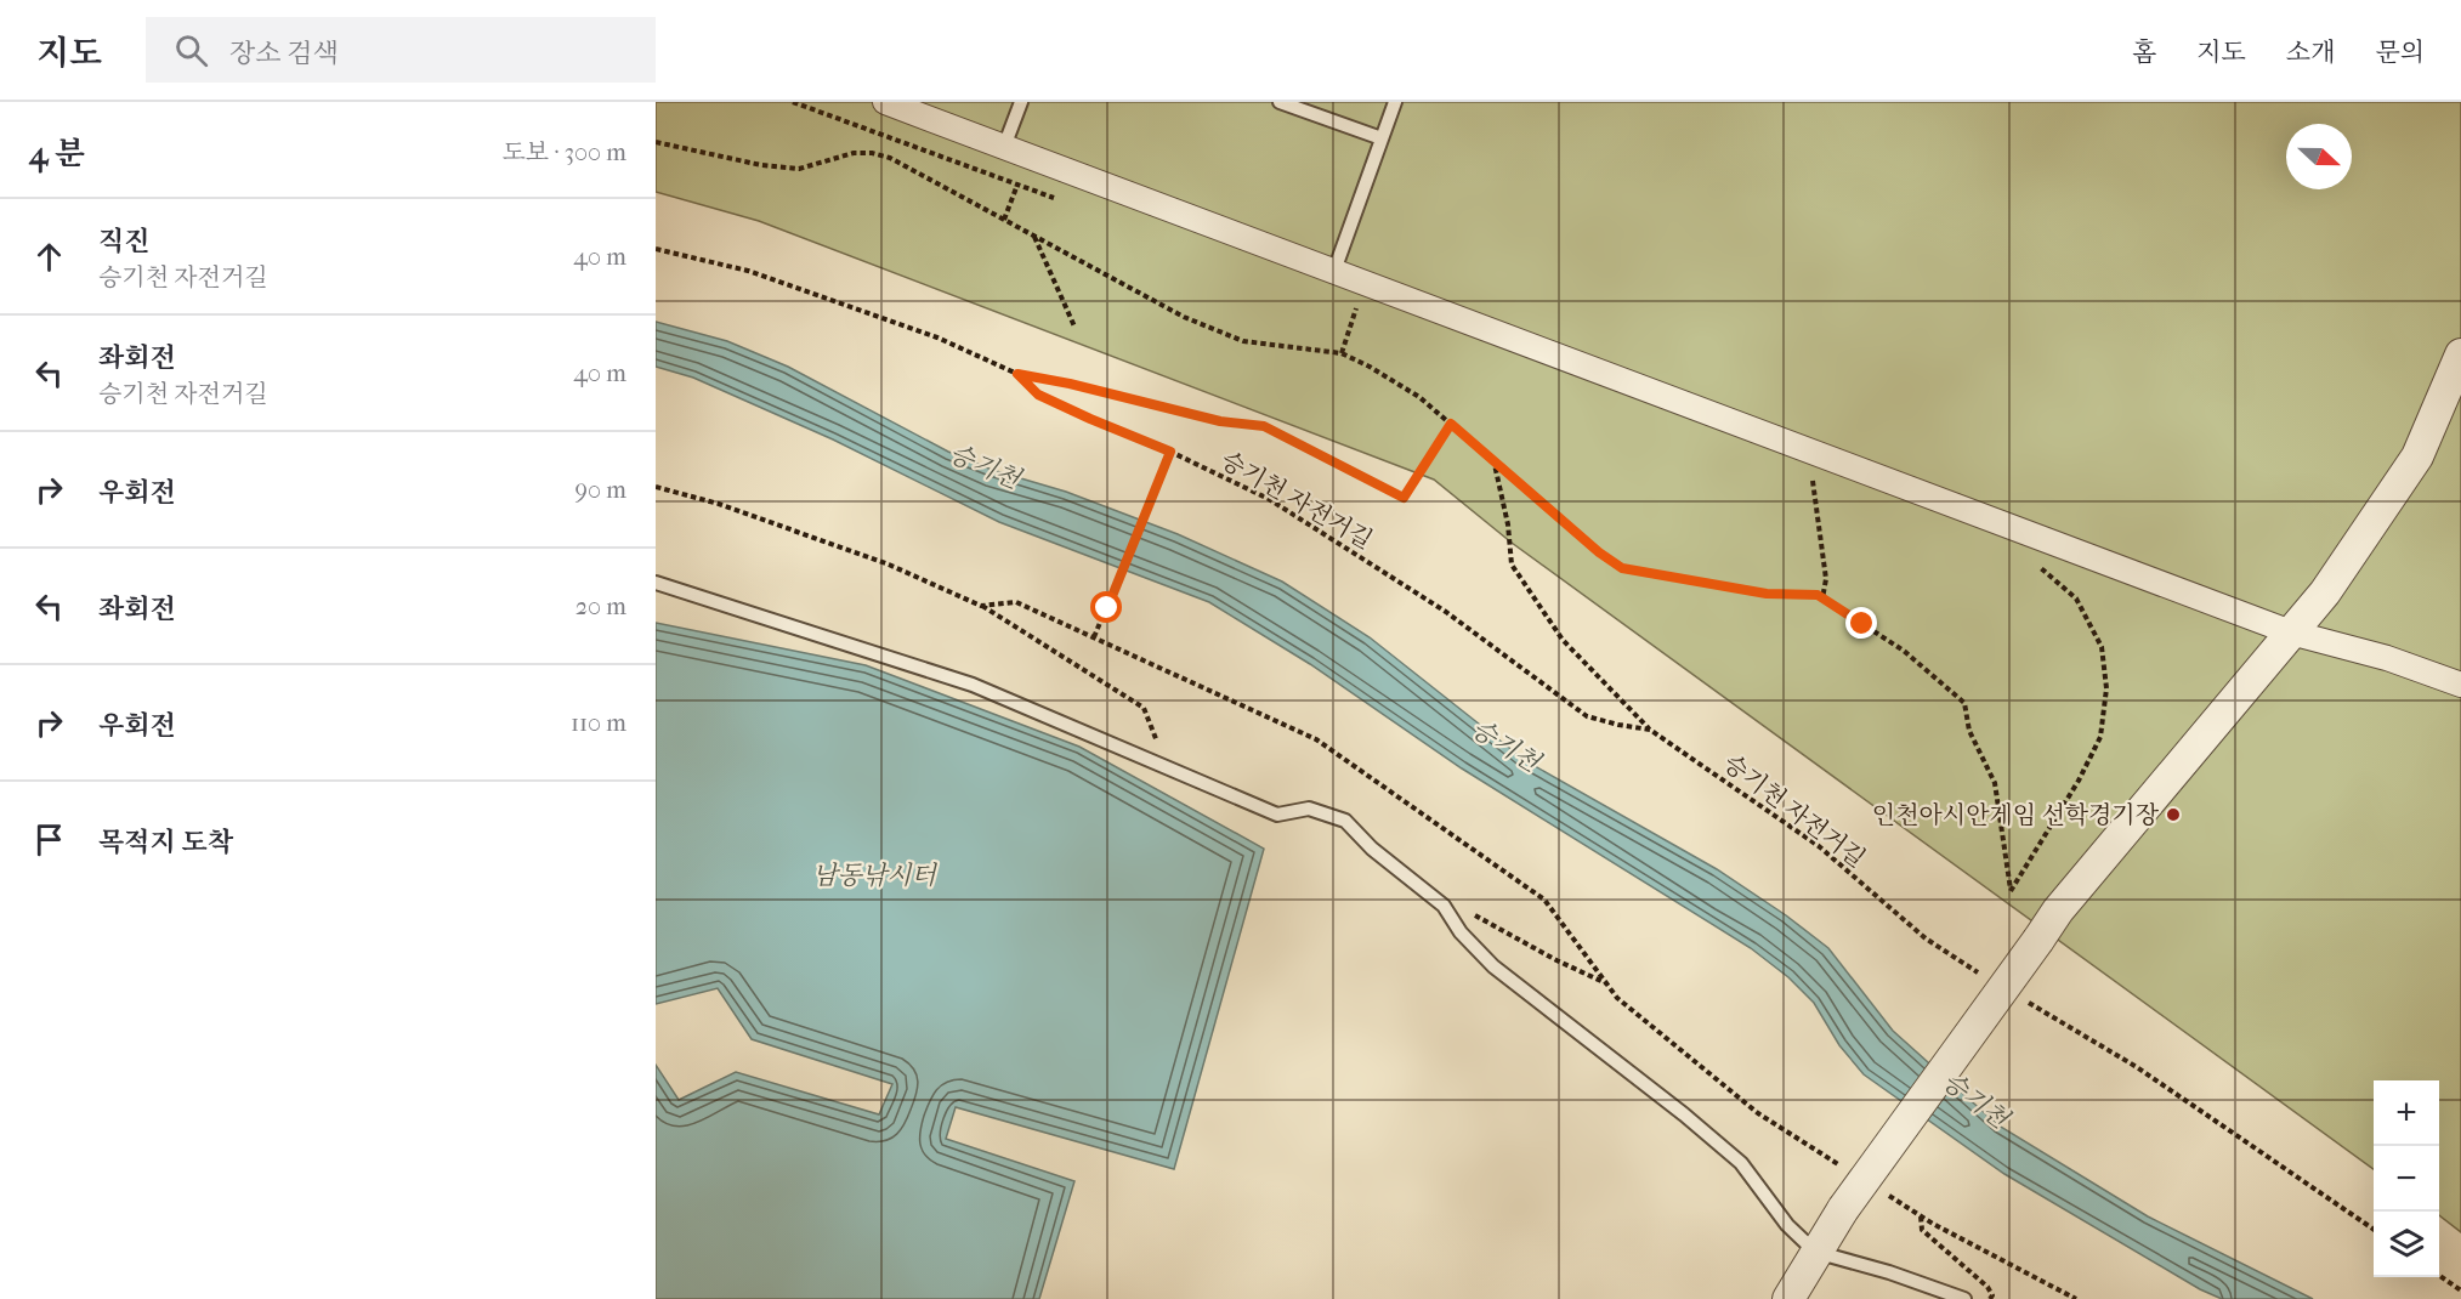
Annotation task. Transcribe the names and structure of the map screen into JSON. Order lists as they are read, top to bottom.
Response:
{
  "streets": {
    "path": ["승기천 자전거길"]
  },
  "water": ["승기천", "남동낚시터"],
  "places": ["인천아시안게임 선학경기장"],
  "north": "right",
  "page": {
    "header": "지도",
    "search": "장소 검색",
    "nav": [
      "홈",
      "지도",
      "소개",
      "문의"
    ],
    "heading": ["4 분", "도보 · 300 m"],
    "list": [
      ["직진", "승기천 자전거길", "40 m"],
      ["좌회전", "승기천 자전거길", "40 m"],
      ["우회전", "90 m"],
      ["좌회전", "20 m"],
      ["우회전", "110 m"],
      "목적지 도착"
    ],
    "map_buttons": ["+", "−"]
  }
}
